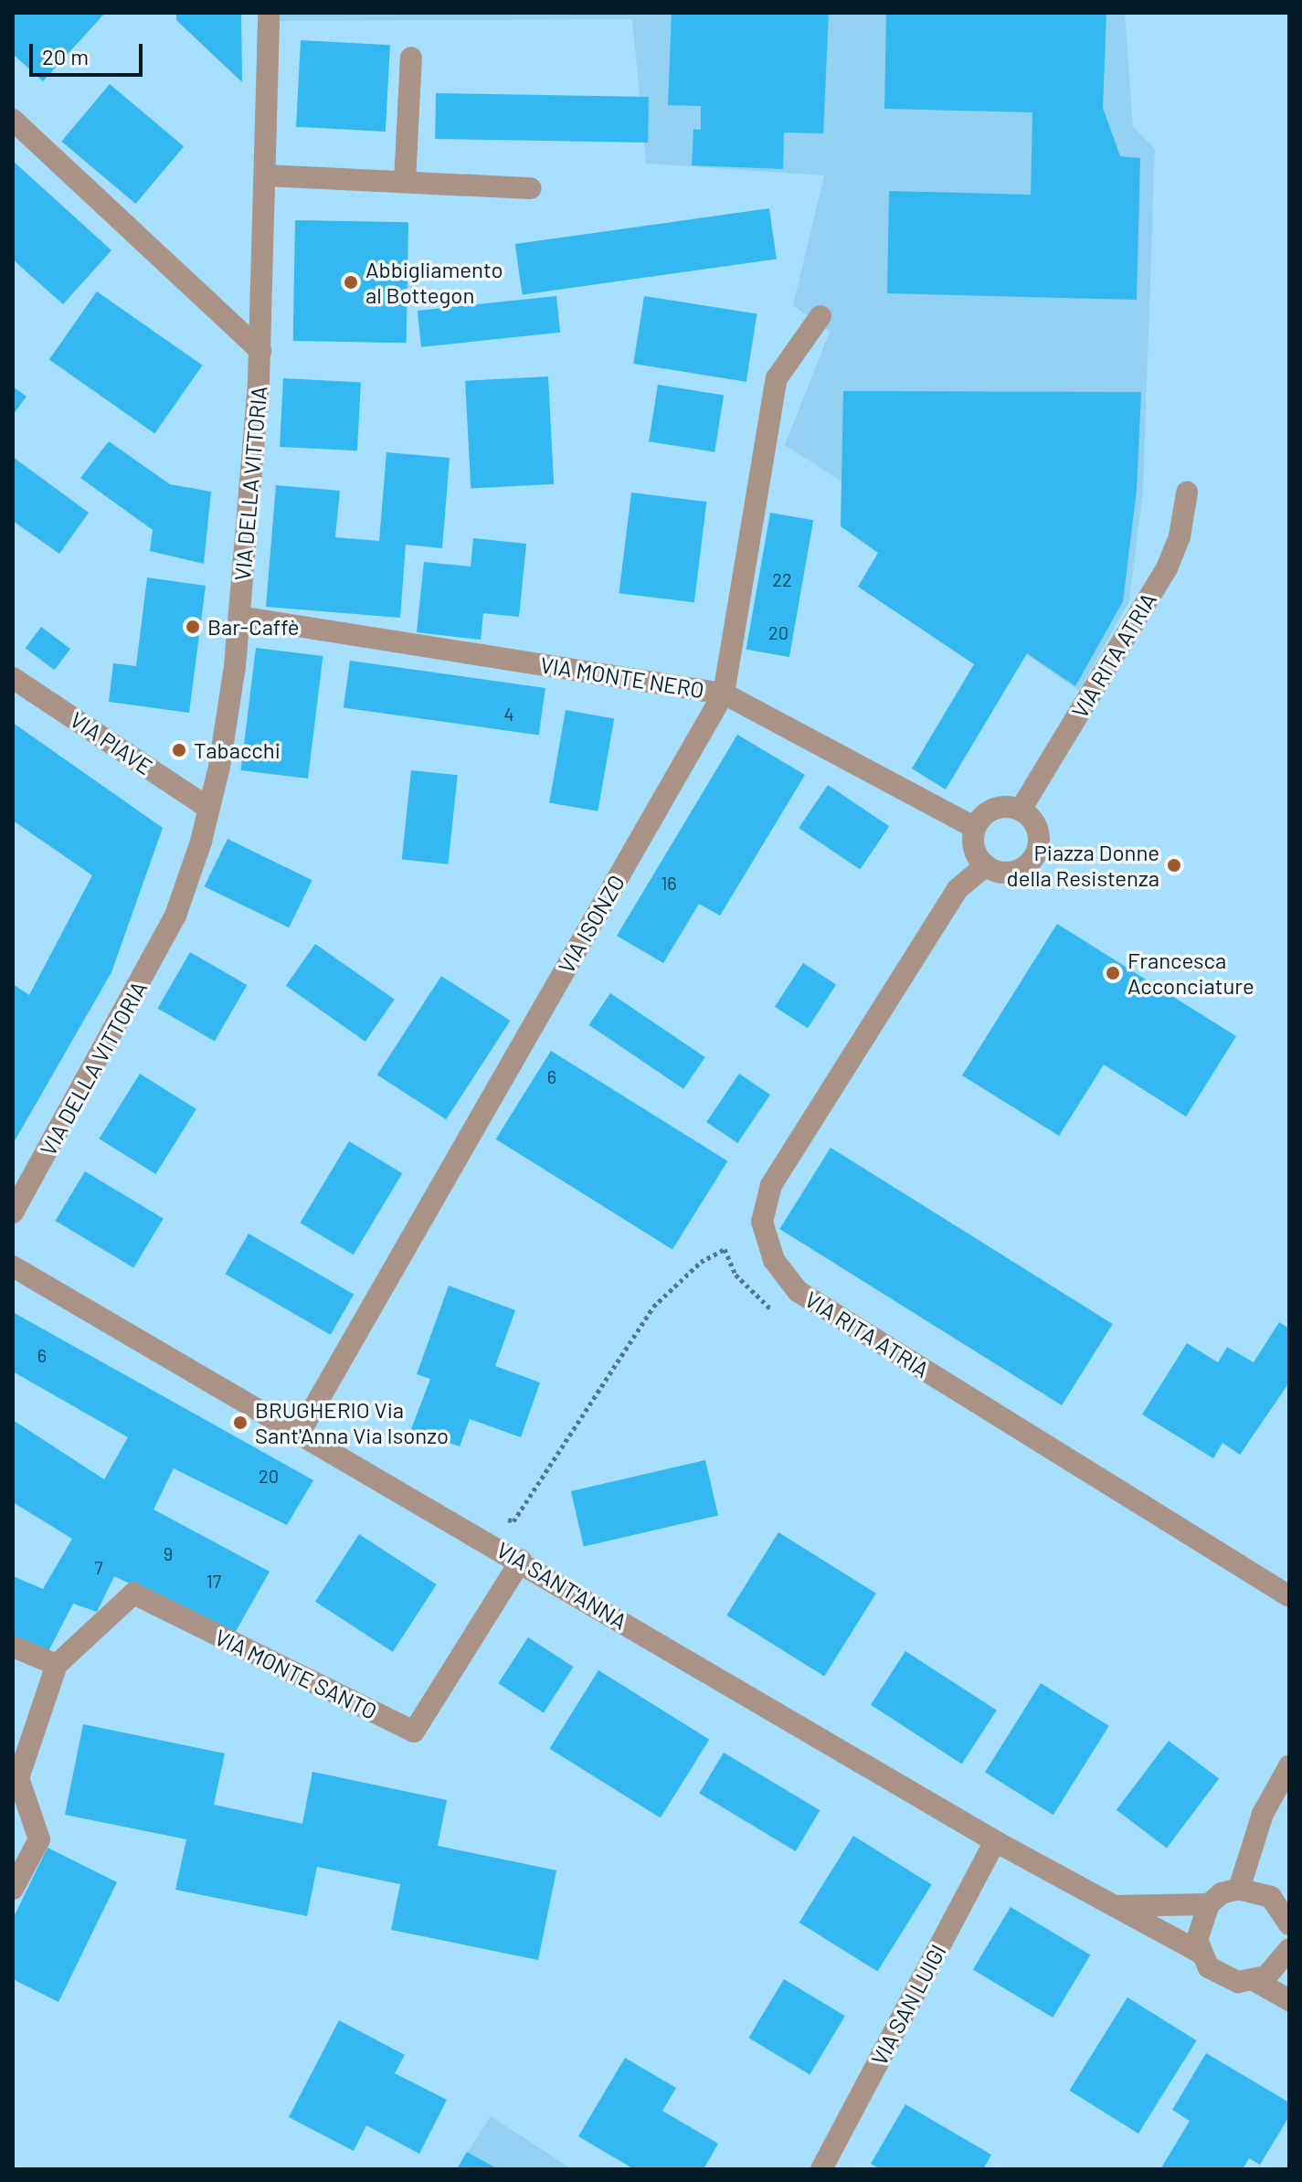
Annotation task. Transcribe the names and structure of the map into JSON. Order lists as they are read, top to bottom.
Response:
{
  "streets": {
    "street": [
      "VIA DELLA VITTORIA",
      "VIA RITA ATRIA",
      "VIA MONTE NERO",
      "VIA PIAVE",
      "VIA ISONZO",
      "VIA SANT'ANNA",
      "VIA MONTE SANTO",
      "VIA SAN LUIGI"
    ]
  },
  "crossings": [
    ["VIA DELLA VITTORIA", "VIA MONTE NERO"],
    ["VIA DELLA VITTORIA", "VIA PIAVE"],
    ["VIA RITA ATRIA", "VIA MONTE NERO"],
    ["VIA MONTE NERO", "VIA ISONZO"],
    ["VIA ISONZO", "VIA SANT'ANNA"],
    ["VIA SANT'ANNA", "VIA MONTE SANTO"],
    ["VIA SANT'ANNA", "VIA SAN LUIGI"]
  ],
  "places": [
    "Abbigliamento al Bottegon",
    "Bar-Caffè",
    "Tabacchi",
    "Piazza Donne della Resistenza",
    "Francesca Acconciature",
    "BRUGHERIO Via Sant'Anna Via Isonzo"
  ],
  "house_numbers": [
    "22",
    "20",
    "4",
    "16",
    "6",
    "6",
    "20",
    "9",
    "7",
    "17"
  ],
  "scale_bar": "20 m"
}
